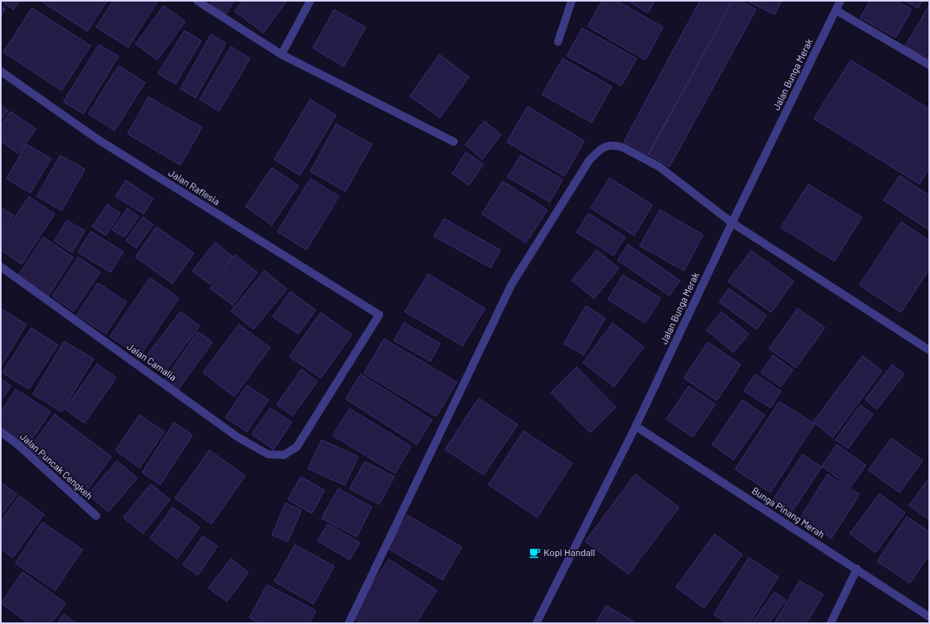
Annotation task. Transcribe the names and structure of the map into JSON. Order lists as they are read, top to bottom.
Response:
{
  "streets": {
    "street": [
      "Jalan Bunga Merak",
      "Jalan Raflesia",
      "Jalan Camalia",
      "Jalan Puncak Cengkeh",
      "Bunga Pinang Merah"
    ]
  },
  "crossings": [
    ["Jalan Bunga Merak", "Bunga Pinang Merah"],
    ["Jalan Raflesia", "Jalan Camalia"]
  ],
  "places": {
    "cafe": ["Kopi Handall"]
  }
}
